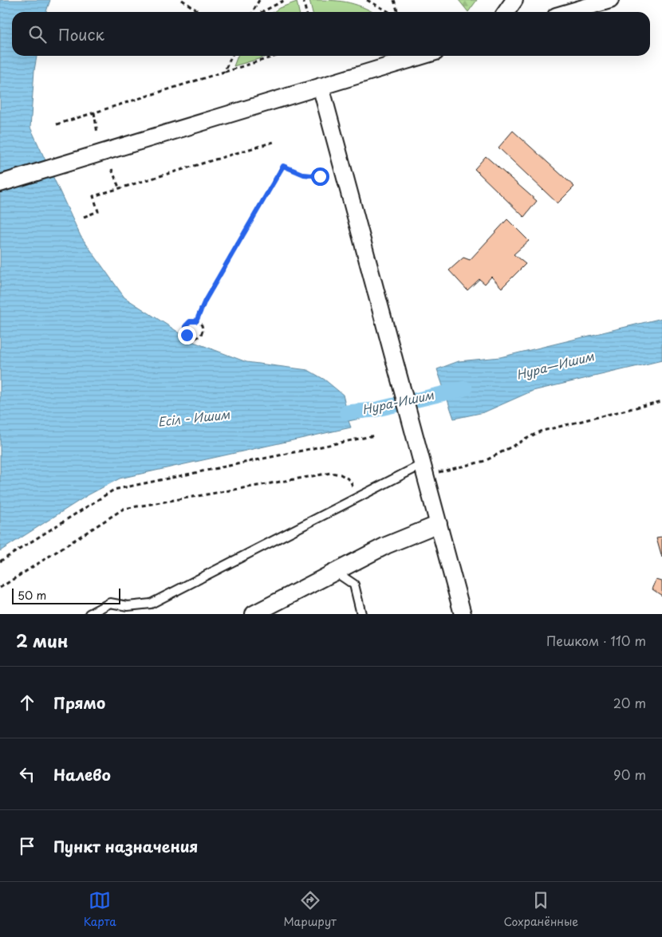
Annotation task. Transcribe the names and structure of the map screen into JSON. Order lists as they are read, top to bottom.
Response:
{
  "water": ["Нура—Ишим", "Нура-Ишим", "Есіл - Ишим"],
  "scale_bar": "50 m",
  "page": {
    "search": "Поиск",
    "scale": "50 m",
    "heading": ["2 мин", "Пешком · 110 m"],
    "list": [
      ["Прямо", "20 m"],
      ["Налево", "90 m"],
      "Пункт назначения"
    ],
    "nav": ["Карта", "Маршрут", "Сохранённые"]
  }
}
